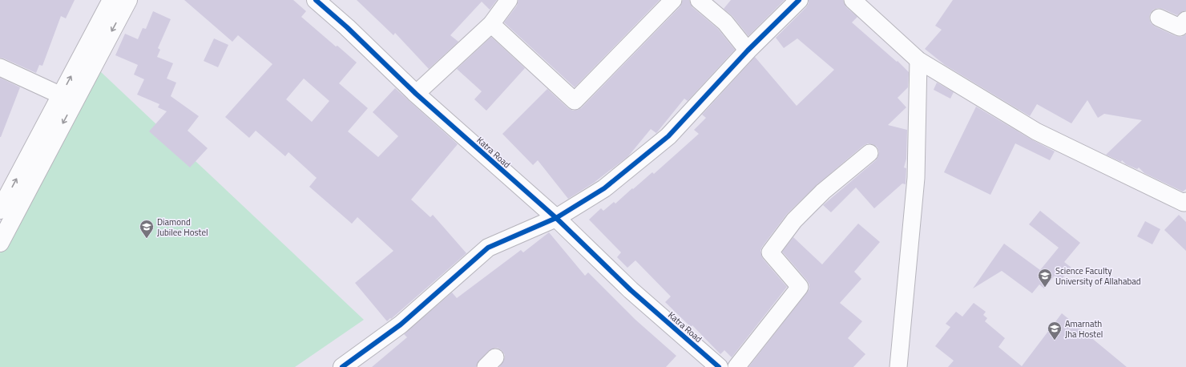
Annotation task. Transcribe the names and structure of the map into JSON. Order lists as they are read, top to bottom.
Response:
{
  "streets": {
    "main road": ["Katra Road"]
  },
  "places": {
    "school or university": ["Diamond Jubilee Hostel", "Science Faculty University of Allahabad", "Amarnath Jha Hostel"]
  }
}
